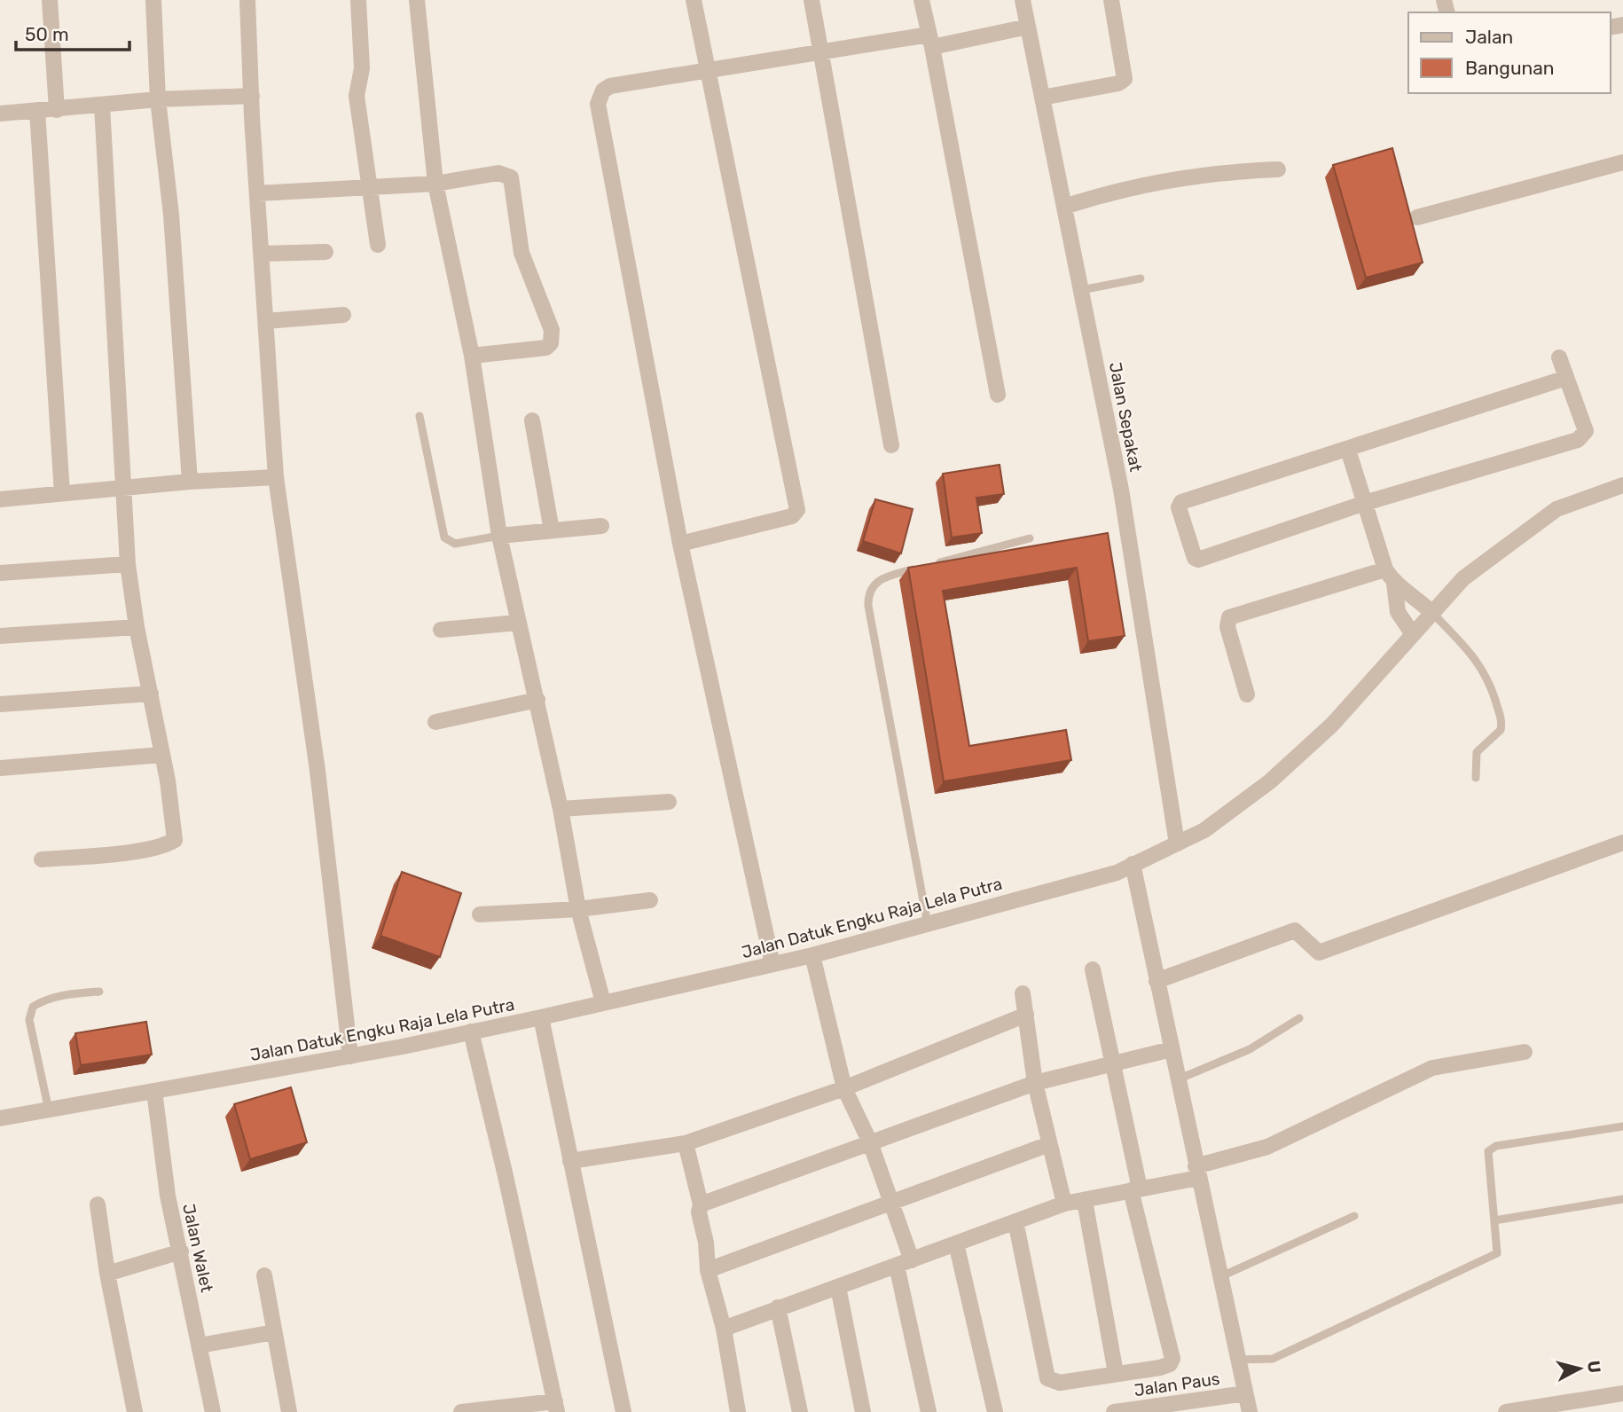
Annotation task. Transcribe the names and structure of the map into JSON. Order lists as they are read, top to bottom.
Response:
{
  "streets": {
    "street": [
      "Jalan Sepakat",
      "Jalan Datuk Engku Raja Lela Putra",
      "Jalan Walet",
      "Jalan Paus"
    ]
  },
  "crossings": [
    ["Jalan Sepakat", "Jalan Datuk Engku Raja Lela Putra"],
    ["Jalan Datuk Engku Raja Lela Putra", "Jalan Walet"]
  ],
  "legend": ["Jalan", "Bangunan"],
  "scale_bar": "50 m",
  "north": "right"
}
